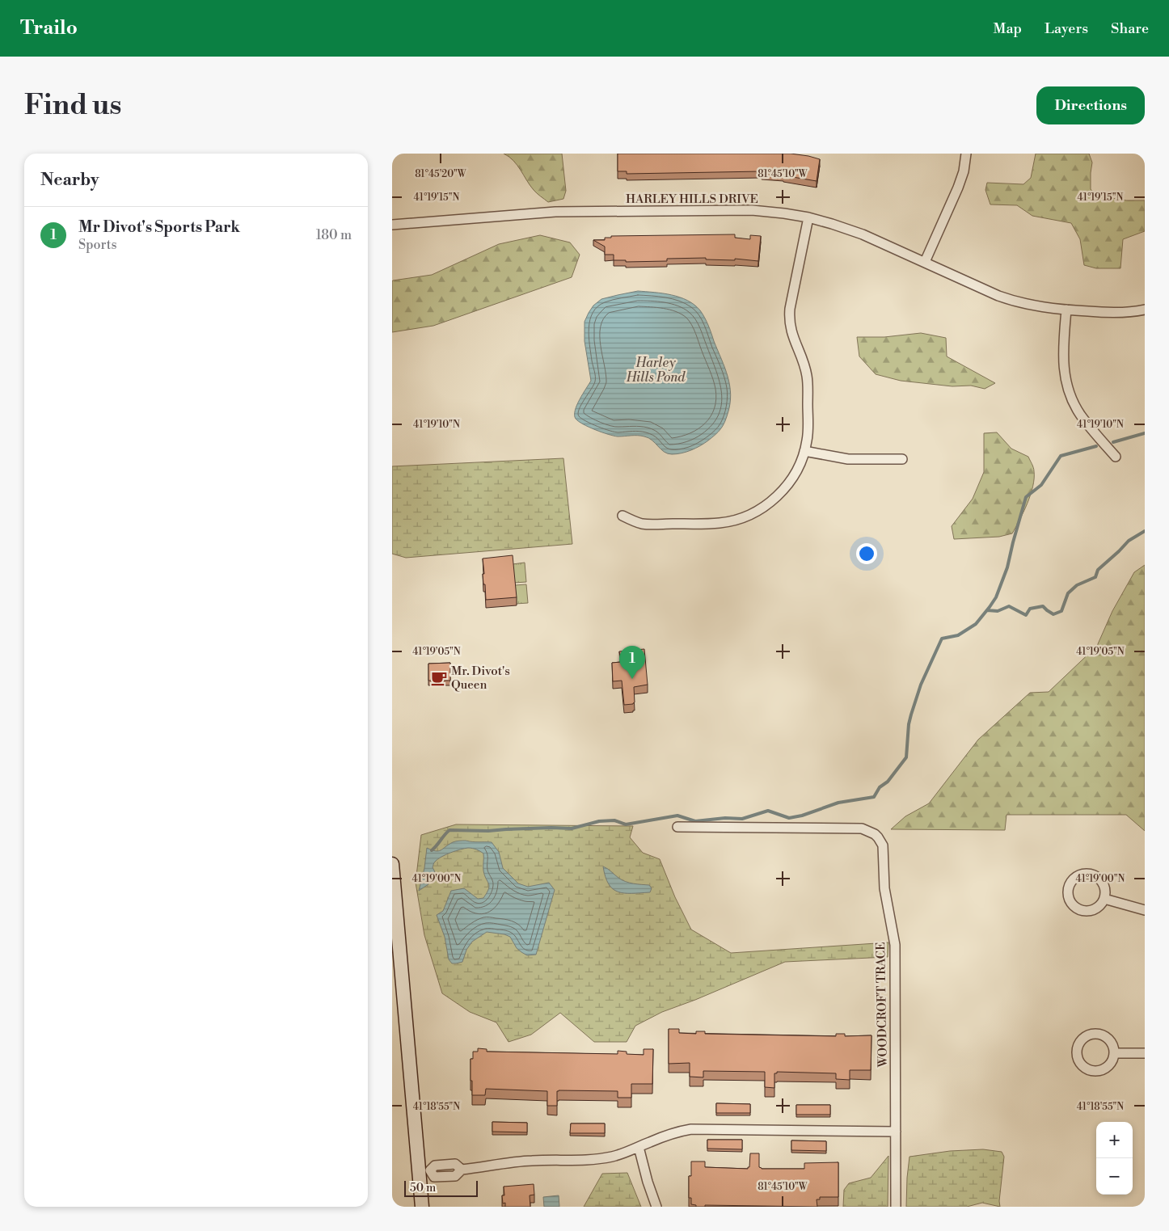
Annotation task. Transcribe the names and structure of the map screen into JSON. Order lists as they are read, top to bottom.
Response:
{
  "streets": {
    "street": ["HARLEY HILLS DRIVE", "WOODCROFT TRACE"]
  },
  "water": ["Harley Hills Pond"],
  "places": {
    "cafe": ["Mr. Divot's Queen"]
  },
  "scale_bar": "50 m",
  "page": {
    "header": "Trailo",
    "nav": ["Map", "Layers", "Share"],
    "buttons": "Directions",
    "title": "Find us",
    "heading": "Nearby",
    "list": [
      {
        "mark": "1",
        "name": "Mr Divot's Sports Park",
        "note": "Sports",
        "value": "180 m"
      }
    ],
    "pins": "1",
    "map_buttons": ["+", "−"],
    "scale": "50 m"
  },
  "coordinates": [
    "81°45'20\"W",
    "81°45'10\"W",
    "41°19'15\"N",
    "41°19'10\"N",
    "41°19'05\"N",
    "41°19'00\"N",
    "41°18'55\"N"
  ]
}
